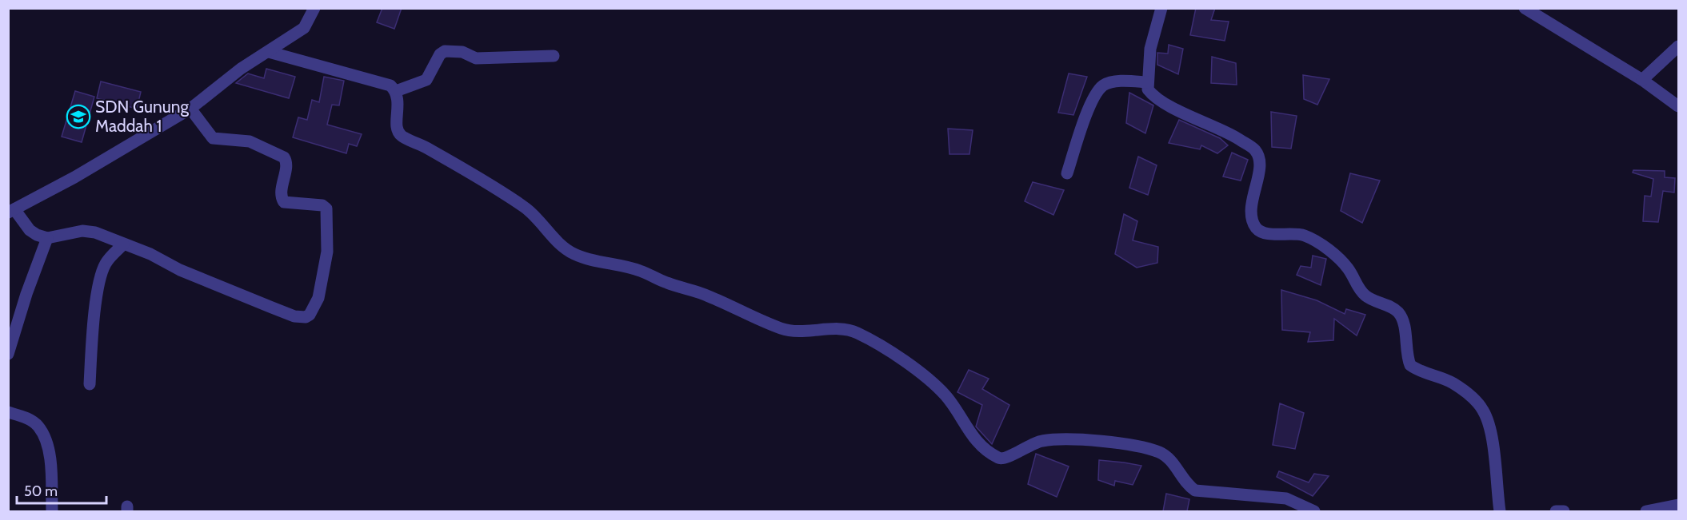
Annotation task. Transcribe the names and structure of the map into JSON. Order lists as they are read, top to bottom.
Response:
{
  "places": {
    "school or university": ["SDN Gunung Maddah 1"]
  },
  "scale_bar": "50 m"
}
